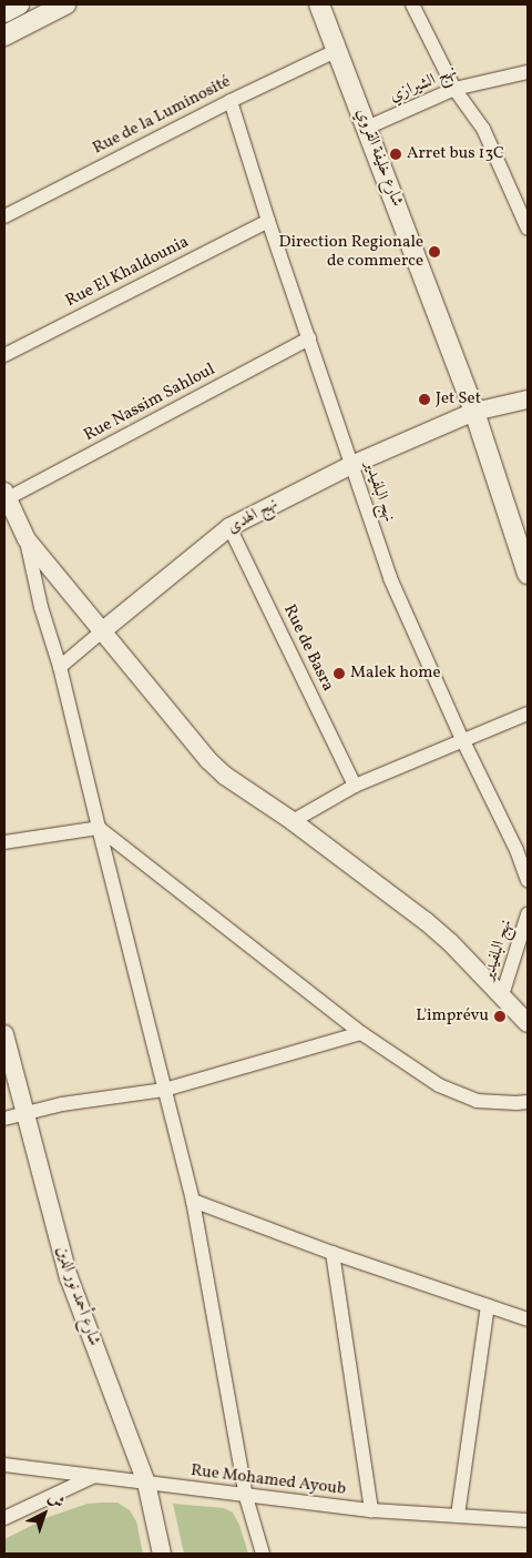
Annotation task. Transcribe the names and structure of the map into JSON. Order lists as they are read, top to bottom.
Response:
{
  "streets": {
    "main road": ["شارع خليفة القروي"],
    "street": [
      "نهج الشيرازي",
      "Rue de la Luminosité",
      "Rue El Khaldounia",
      "Rue Nassim Sahloul",
      "نهج البلفيدير",
      "نهج الهدى",
      "Rue de Basra",
      "شارع أحمد نور الدين",
      "Rue Mohamed Ayoub"
    ]
  },
  "crossings": [
    ["نهج الشيرازي", "شارع خليفة القروي"],
    ["Rue de la Luminosité", "شارع خليفة القروي"],
    ["Rue de la Luminosité", "نهج البلفيدير"],
    ["شارع خليفة القروي", "نهج الهدى"],
    ["Rue El Khaldounia", "نهج البلفيدير"],
    ["Rue Nassim Sahloul", "نهج البلفيدير"],
    ["نهج البلفيدير", "نهج الهدى"],
    ["نهج الهدى", "Rue de Basra"],
    ["شارع أحمد نور الدين", "Rue Mohamed Ayoub"]
  ],
  "places": [
    "Arret bus 13C",
    "Direction Regionale de commerce",
    "Jet Set",
    "Malek home",
    "L'imprévu"
  ],
  "north": "top right"
}
